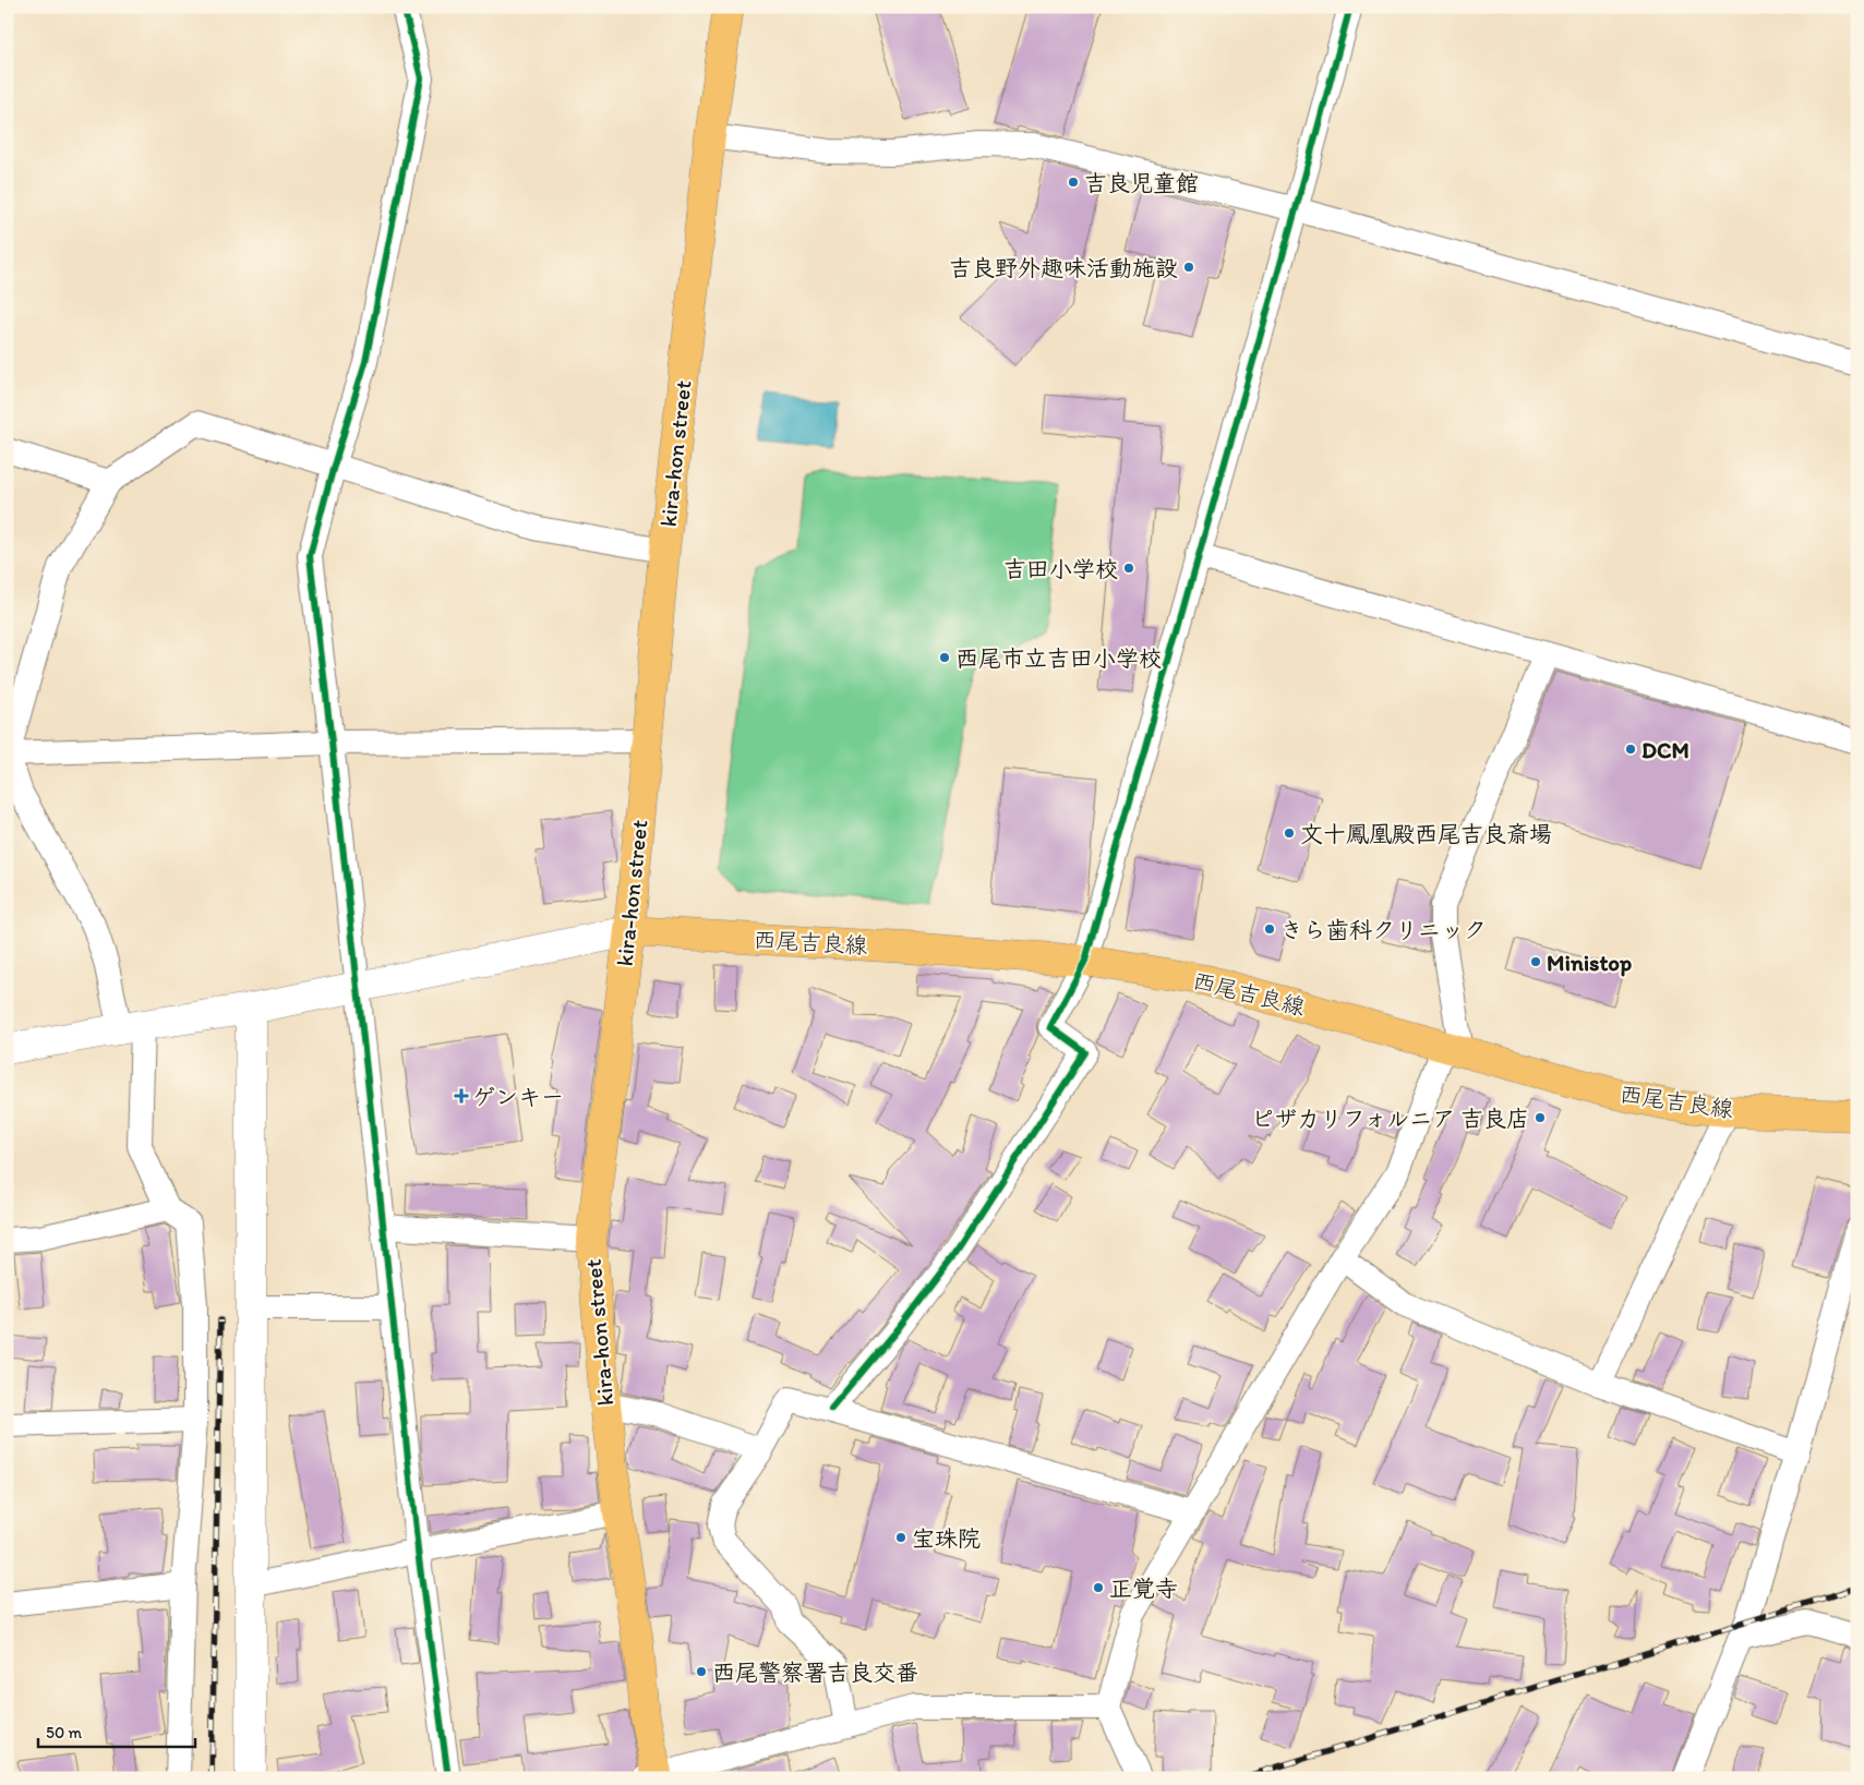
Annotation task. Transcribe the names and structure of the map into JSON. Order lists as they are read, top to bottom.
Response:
{
  "streets": {
    "main road": ["kira-hon street", "西尾吉良線"]
  },
  "crossings": [
    ["kira-hon street", "西尾吉良線"]
  ],
  "places": {
    "other": [
      "吉良児童館",
      "吉良野外趣味活動施設",
      "吉田小学校",
      "西尾市立吉田小学校",
      "DCM",
      "文十鳳凰殿西尾吉良斎場",
      "きら歯科クリニック",
      "Ministop",
      "ピザカリフォルニア 吉良店",
      "宝珠院",
      "正覚寺",
      "西尾警察署吉良交番"
    ],
    "health": ["ゲンキー"]
  },
  "scale_bar": "50 m"
}
